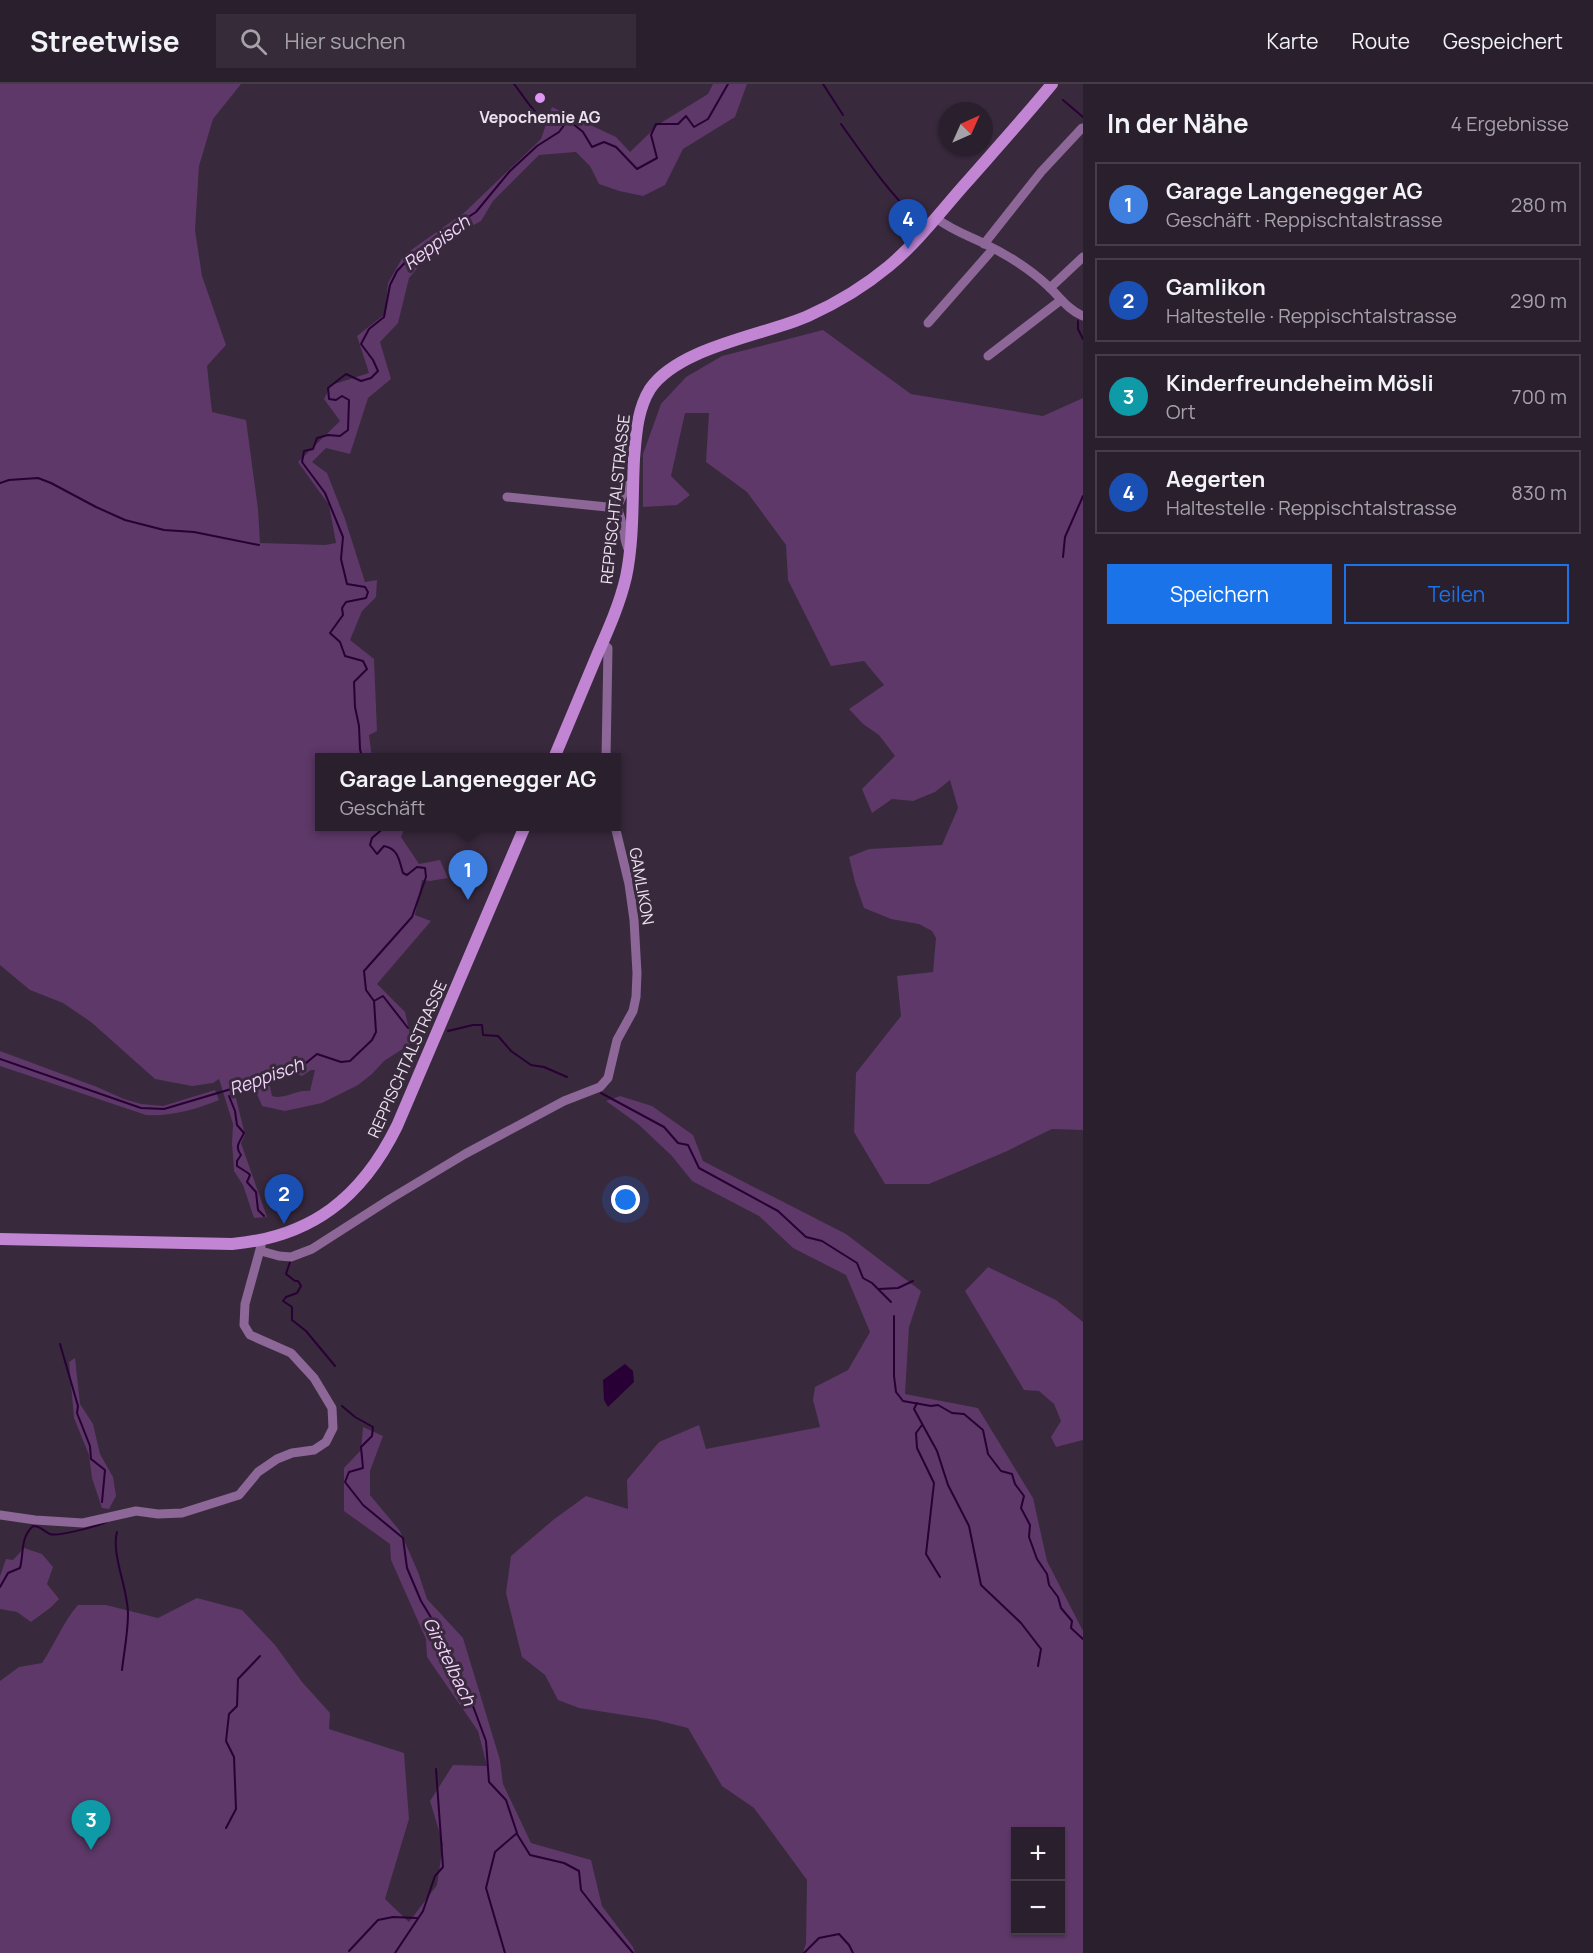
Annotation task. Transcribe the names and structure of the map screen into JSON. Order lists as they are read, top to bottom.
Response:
{
  "streets": {
    "main road": ["REPPISCHTALSTRASSE"],
    "street": ["GAMLIKON"]
  },
  "crossings": [
    ["REPPISCHTALSTRASSE", "GAMLIKON"]
  ],
  "water": ["Reppisch", "Girstelbach"],
  "places": ["Vepochemie AG"],
  "north": "top right",
  "page": {
    "header": "Streetwise",
    "search": "Hier suchen",
    "nav": ["Karte", "Route", "Gespeichert"],
    "heading": ["In der Nähe", "4 Ergebnisse"],
    "list": [
      {
        "mark": "1",
        "name": "Garage Langenegger AG",
        "note": "Geschäft · Reppischtalstrasse",
        "value": "280 m"
      },
      {
        "mark": "2",
        "name": "Gamlikon",
        "note": "Haltestelle · Reppischtalstrasse",
        "value": "290 m"
      },
      {
        "mark": "3",
        "name": "Kinderfreundeheim Mösli",
        "note": "Ort",
        "value": "700 m"
      },
      {
        "mark": "4",
        "name": "Aegerten",
        "note": "Haltestelle · Reppischtalstrasse",
        "value": "830 m"
      }
    ],
    "pins": [
      "4",
      "1",
      "2",
      "3"
    ],
    "buttons": ["Speichern", "Teilen"],
    "popup": ["Garage Langenegger AG", "Geschäft"],
    "map_buttons": ["+", "−"]
  }
}
